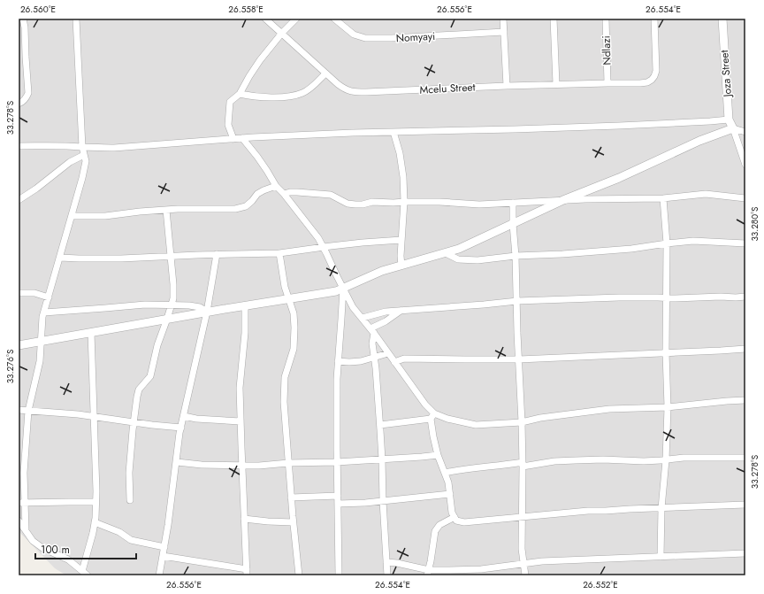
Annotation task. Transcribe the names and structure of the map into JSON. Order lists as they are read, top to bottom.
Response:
{
  "streets": {
    "street": [
      "Nomyayi",
      "Ndlazi",
      "Joza Street",
      "Mcelu Street"
    ]
  },
  "crossings": [
    ["Ndlazi", "Mcelu Street"]
  ],
  "scale_bar": "100 m",
  "coordinates": [
    "26.560°E",
    "26.558°E",
    "26.556°E",
    "26.554°E",
    "33.278°S",
    "33.280°S",
    "33.276°S",
    "26.552°E"
  ]
}
